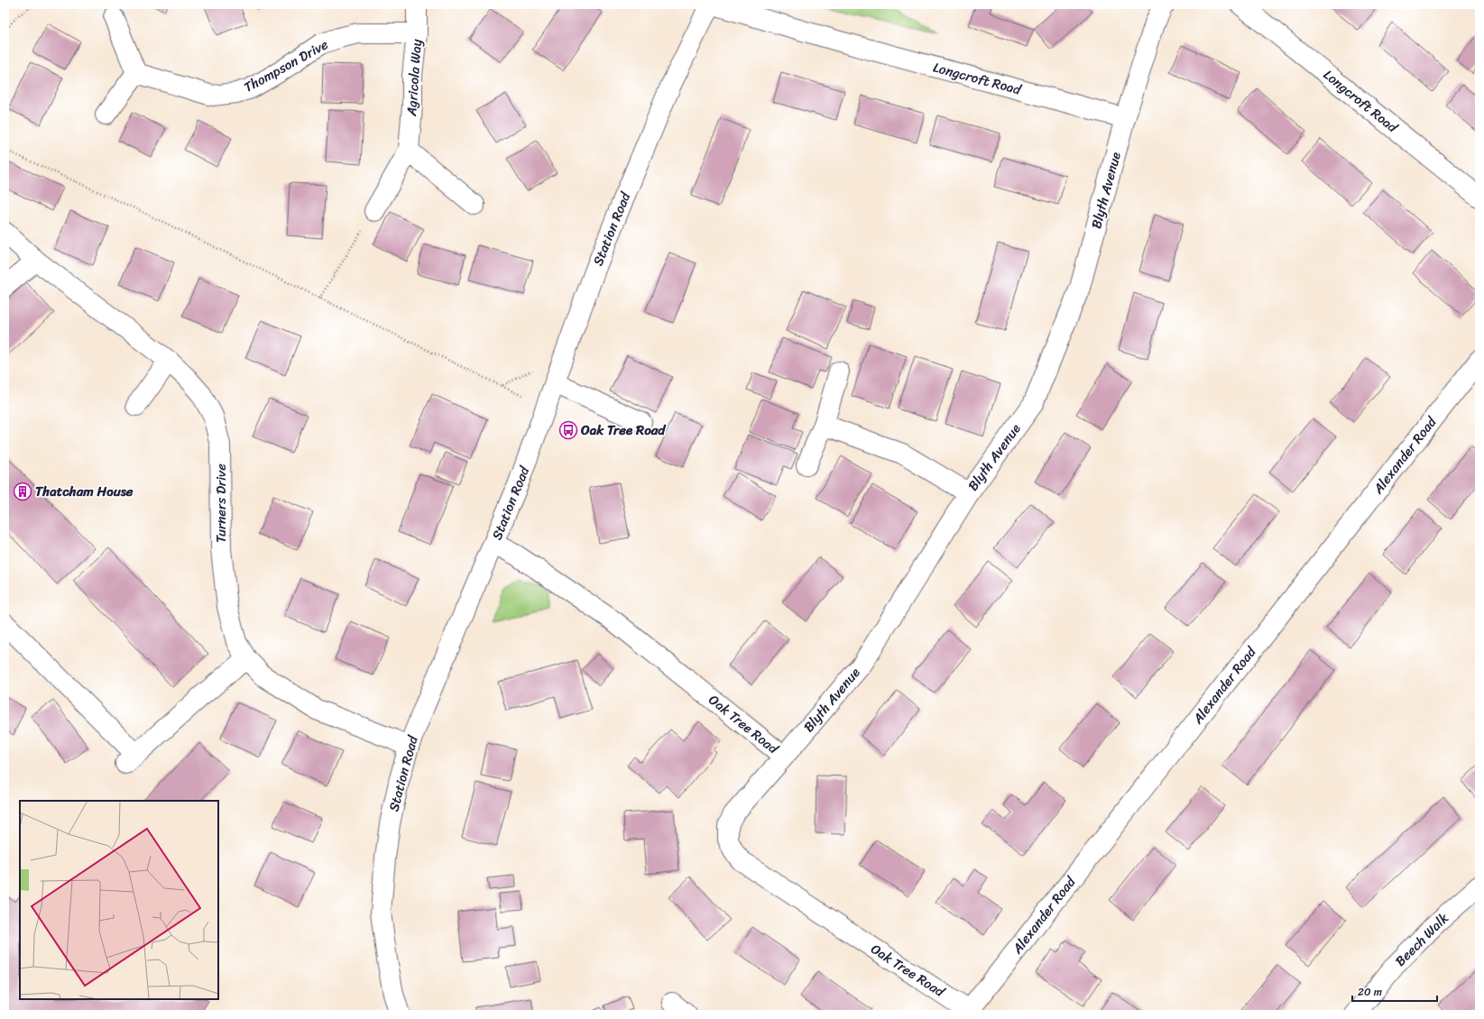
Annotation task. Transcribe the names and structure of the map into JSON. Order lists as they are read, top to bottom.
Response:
{
  "streets": {
    "street": [
      "Thompson Drive",
      "Agricola Way",
      "Longcroft Road",
      "Blyth Avenue",
      "Station Road",
      "Alexander Road",
      "Turners Drive",
      "Oak Tree Road",
      "Beech Walk"
    ]
  },
  "crossings": [
    ["Thompson Drive", "Agricola Way"],
    ["Longcroft Road", "Blyth Avenue"],
    ["Blyth Avenue", "Oak Tree Road"],
    ["Station Road", "Turners Drive"],
    ["Station Road", "Oak Tree Road"],
    ["Alexander Road", "Oak Tree Road"]
  ],
  "places": {
    "bus stop": ["Oak Tree Road"],
    "building": ["Thatcham House"]
  },
  "scale_bar": "20 m"
}
